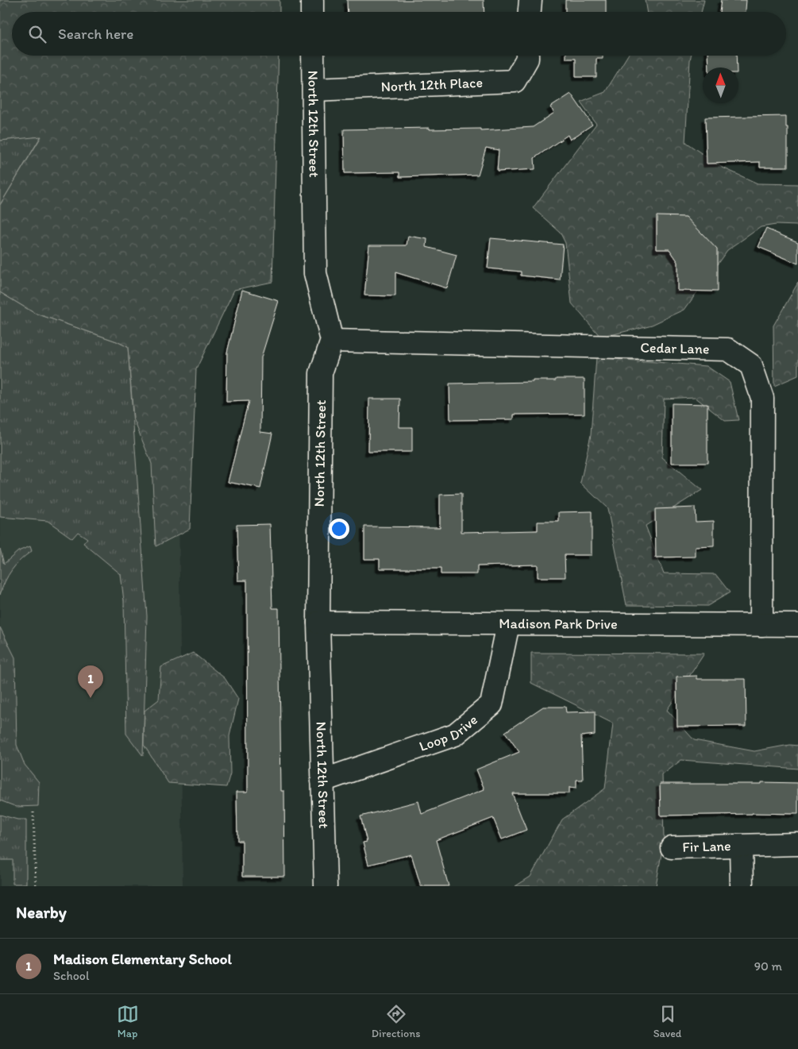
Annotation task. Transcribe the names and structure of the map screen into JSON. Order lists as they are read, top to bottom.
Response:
{
  "streets": {
    "street": [
      "North 12th Place",
      "North 12th Street",
      "Cedar Lane",
      "Madison Park Drive",
      "Loop Drive",
      "Fir Lane"
    ]
  },
  "crossings": [
    ["North 12th Place", "North 12th Street"],
    ["North 12th Street", "Cedar Lane"],
    ["North 12th Street", "Madison Park Drive"],
    ["North 12th Street", "Loop Drive"],
    ["Cedar Lane", "Madison Park Drive"],
    ["Madison Park Drive", "Loop Drive"]
  ],
  "north": "top",
  "page": {
    "search": "Search here",
    "pins": "1",
    "heading": "Nearby",
    "list": [
      {
        "mark": "1",
        "name": "Madison Elementary School",
        "note": "School",
        "value": "90 m"
      }
    ],
    "nav": ["Map", "Directions", "Saved"]
  }
}
